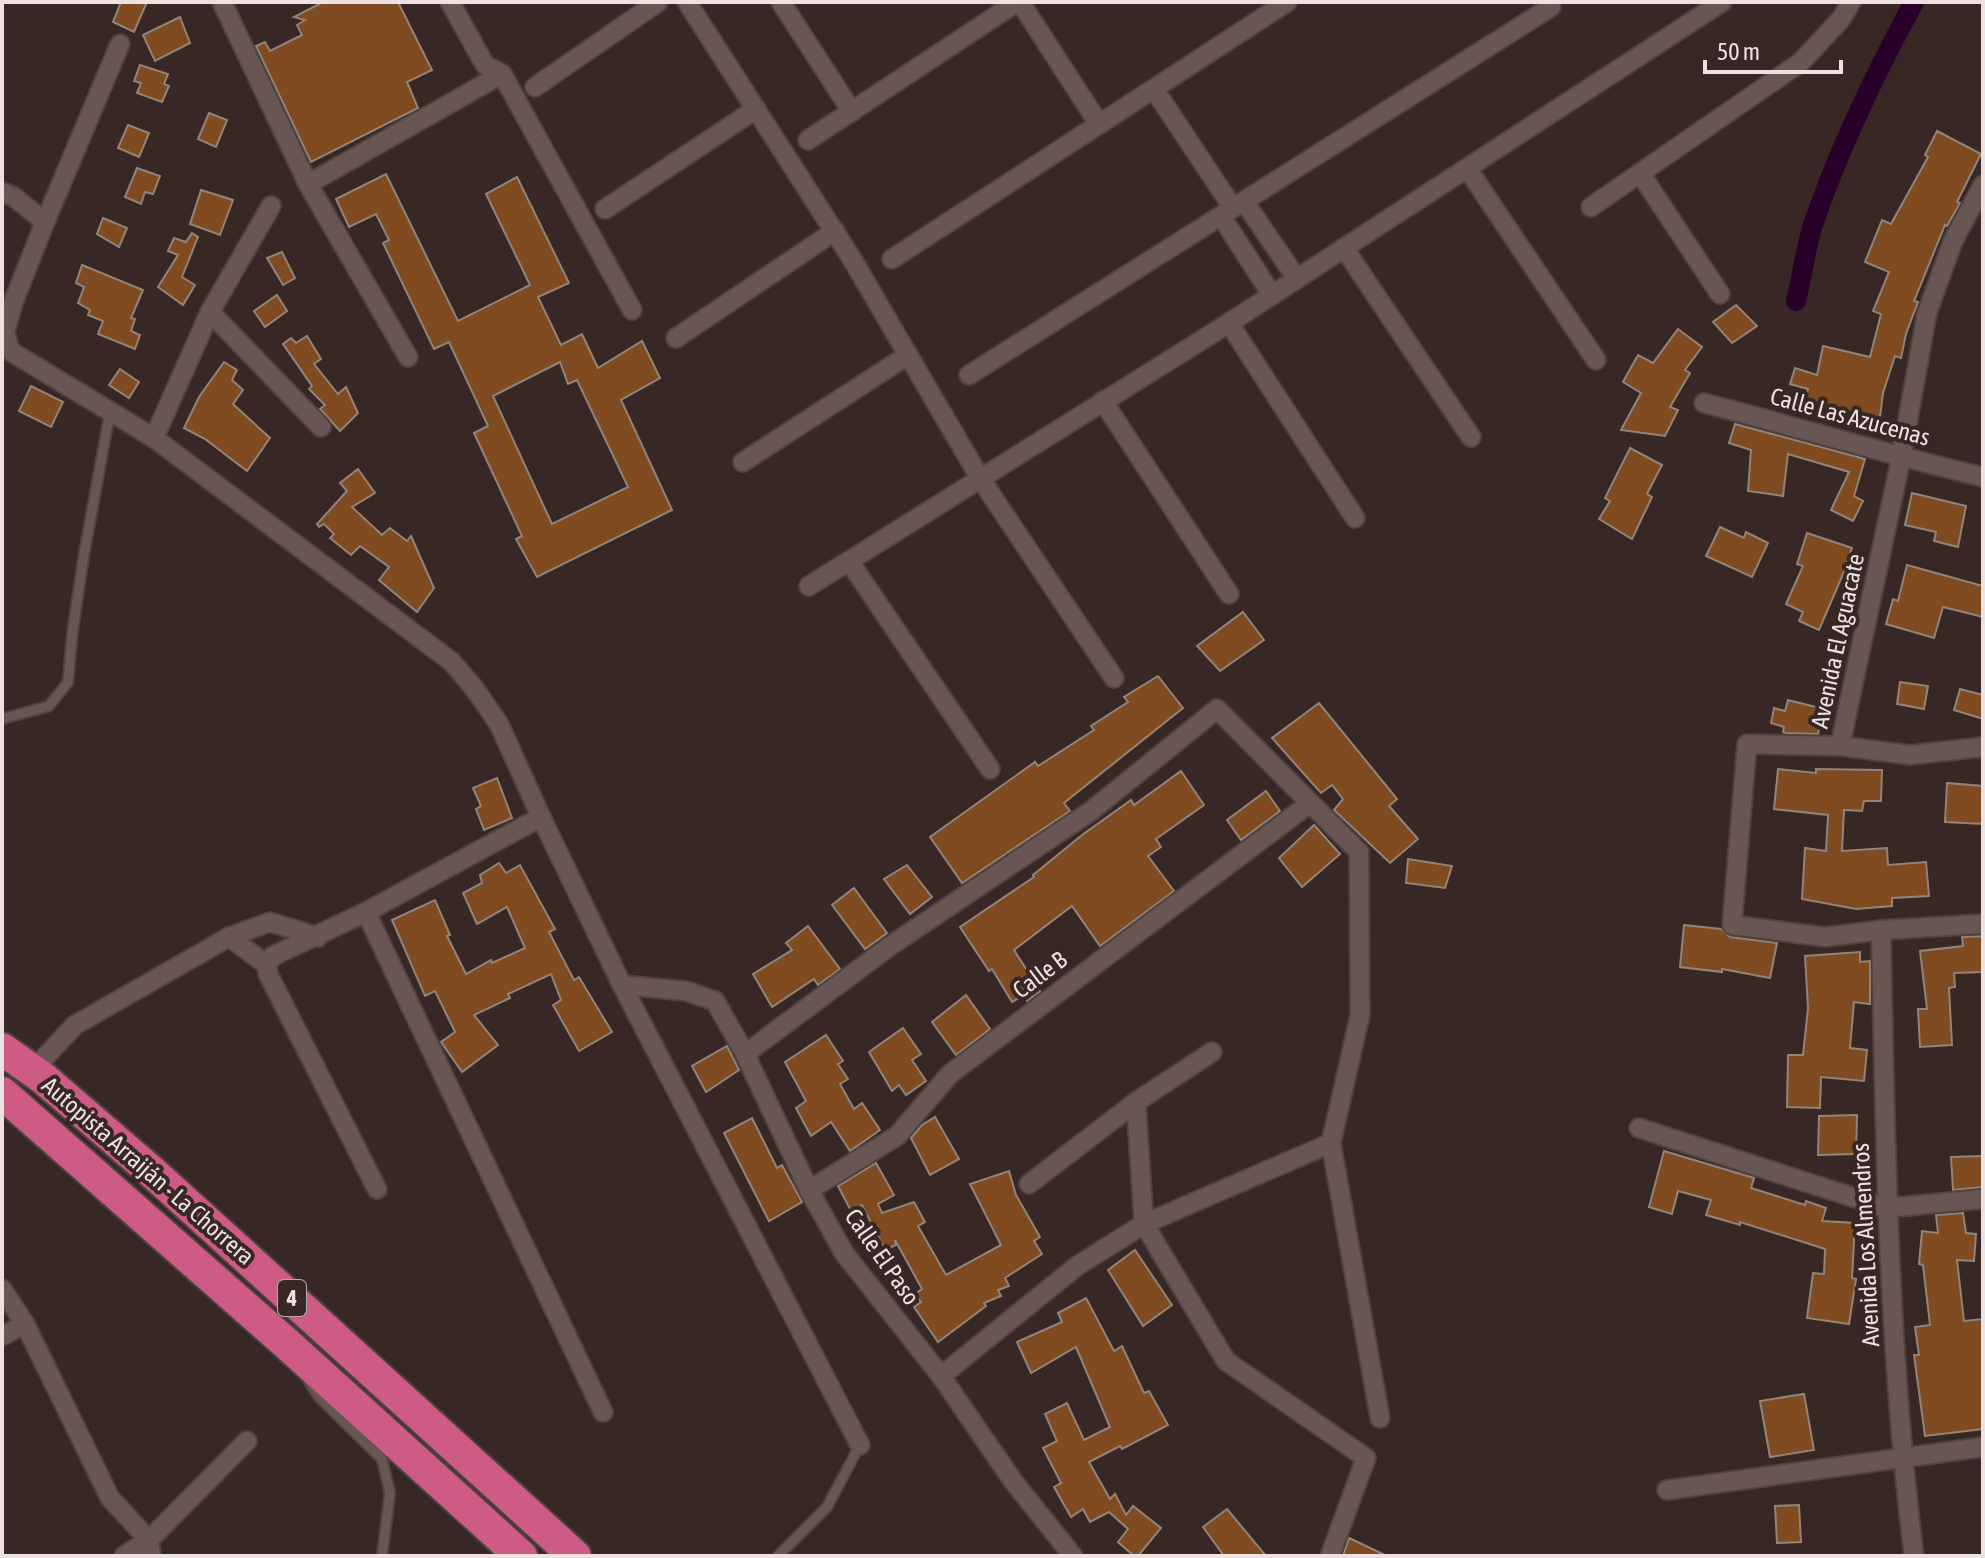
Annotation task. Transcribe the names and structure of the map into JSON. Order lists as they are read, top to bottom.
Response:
{
  "streets": {
    "highway": ["Autopista Arraiján - La Chorrera", "4"],
    "street": [
      "Calle Las Azucenas",
      "Avenida El Aguacate",
      "Calle B",
      "Avenida Los Almendros",
      "Calle El Paso"
    ]
  },
  "crossings": [
    ["Calle Las Azucenas", "Avenida El Aguacate"],
    ["Avenida El Aguacate", "Avenida Los Almendros"],
    ["Calle B", "Calle El Paso"]
  ],
  "scale_bar": "50 m"
}
